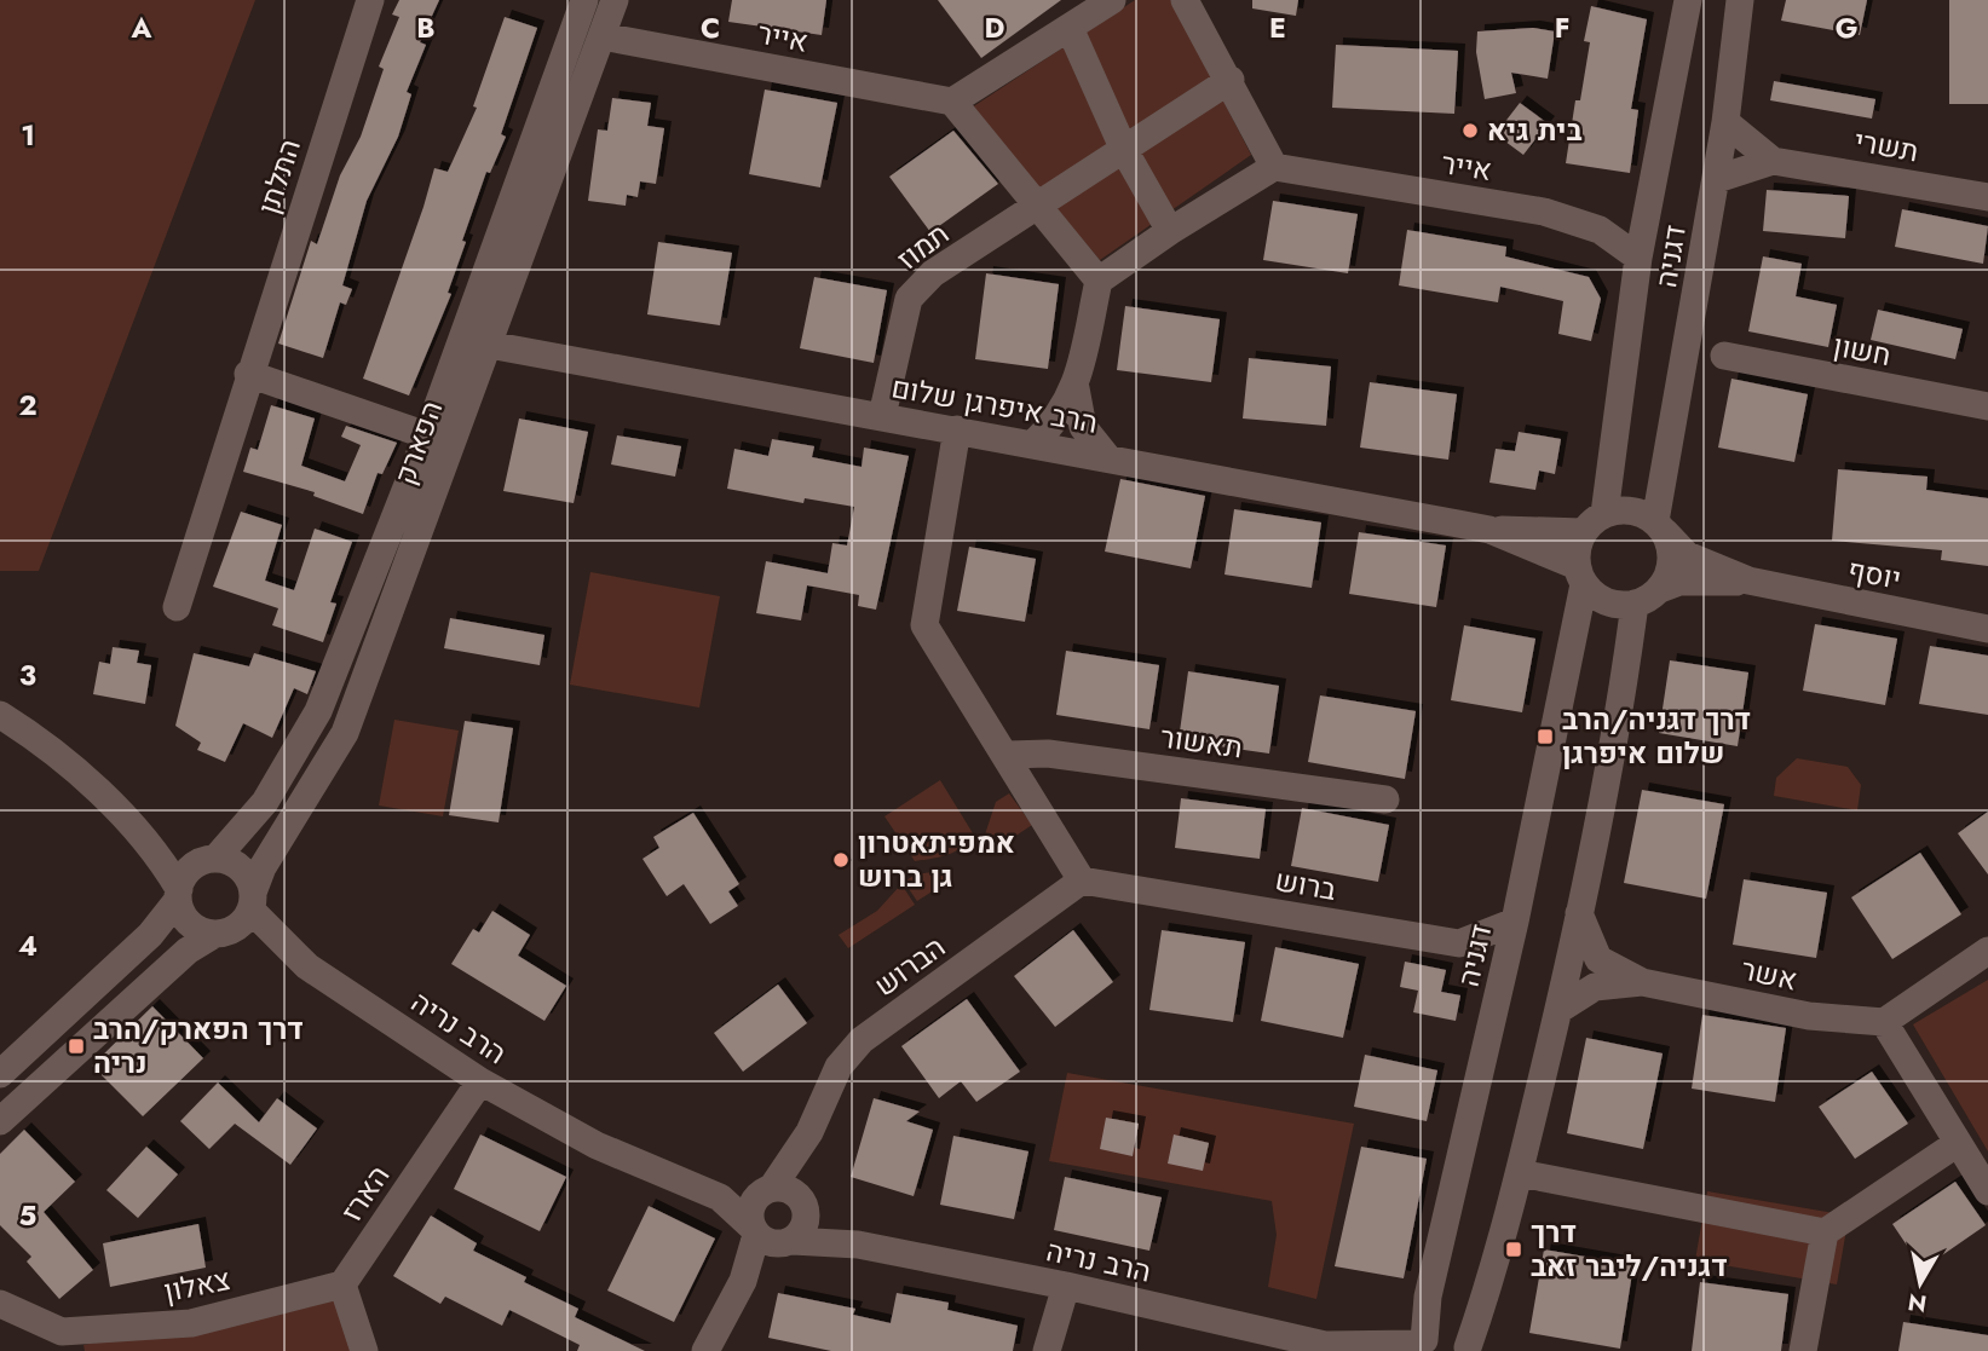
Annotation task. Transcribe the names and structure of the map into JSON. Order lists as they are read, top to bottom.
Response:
{
  "streets": {
    "street": [
      "אייר",
      "תשרי",
      "התלתן",
      "תמוז",
      "דגניה",
      "חשון",
      "הרב איפרגן שלום",
      "הפארק",
      "יוסף",
      "תאשור",
      "ברוש",
      "הברוש",
      "אשר",
      "הרב נריה",
      "הארז",
      "צאלון"
    ]
  },
  "crossings": [
    ["אייר", "דגניה"],
    ["אייר", "הפארק"],
    ["תשרי", "דגניה"],
    ["תמוז", "הרב איפרגן שלום"],
    ["דגניה", "הרב איפרגן שלום"],
    ["דגניה", "יוסף"],
    ["דגניה", "ברוש"],
    ["דגניה", "הרב נריה"],
    ["הרב איפרגן שלום", "הפארק"],
    ["הרב איפרגן שלום", "יוסף"],
    ["הפארק", "הרב נריה"],
    ["ברוש", "הברוש"],
    ["הברוש", "הרב נריה"],
    ["הרב נריה", "הארז"],
    ["הארז", "צאלון"]
  ],
  "places": {
    "other": ["בית גיא", "אמפיתאטרון גן ברוש"],
    "transit": ["דרך דגניה/הרב שלום איפרגן", "דרך הפארק/הרב נריה", "דרך דגניה/ליבר זאב"]
  },
  "north": "bottom",
  "grid": {
    "columns": [
      "A",
      "B",
      "C",
      "D",
      "E",
      "F",
      "G"
    ],
    "rows": [
      "1",
      "2",
      "3",
      "4",
      "5"
    ]
  }
}
